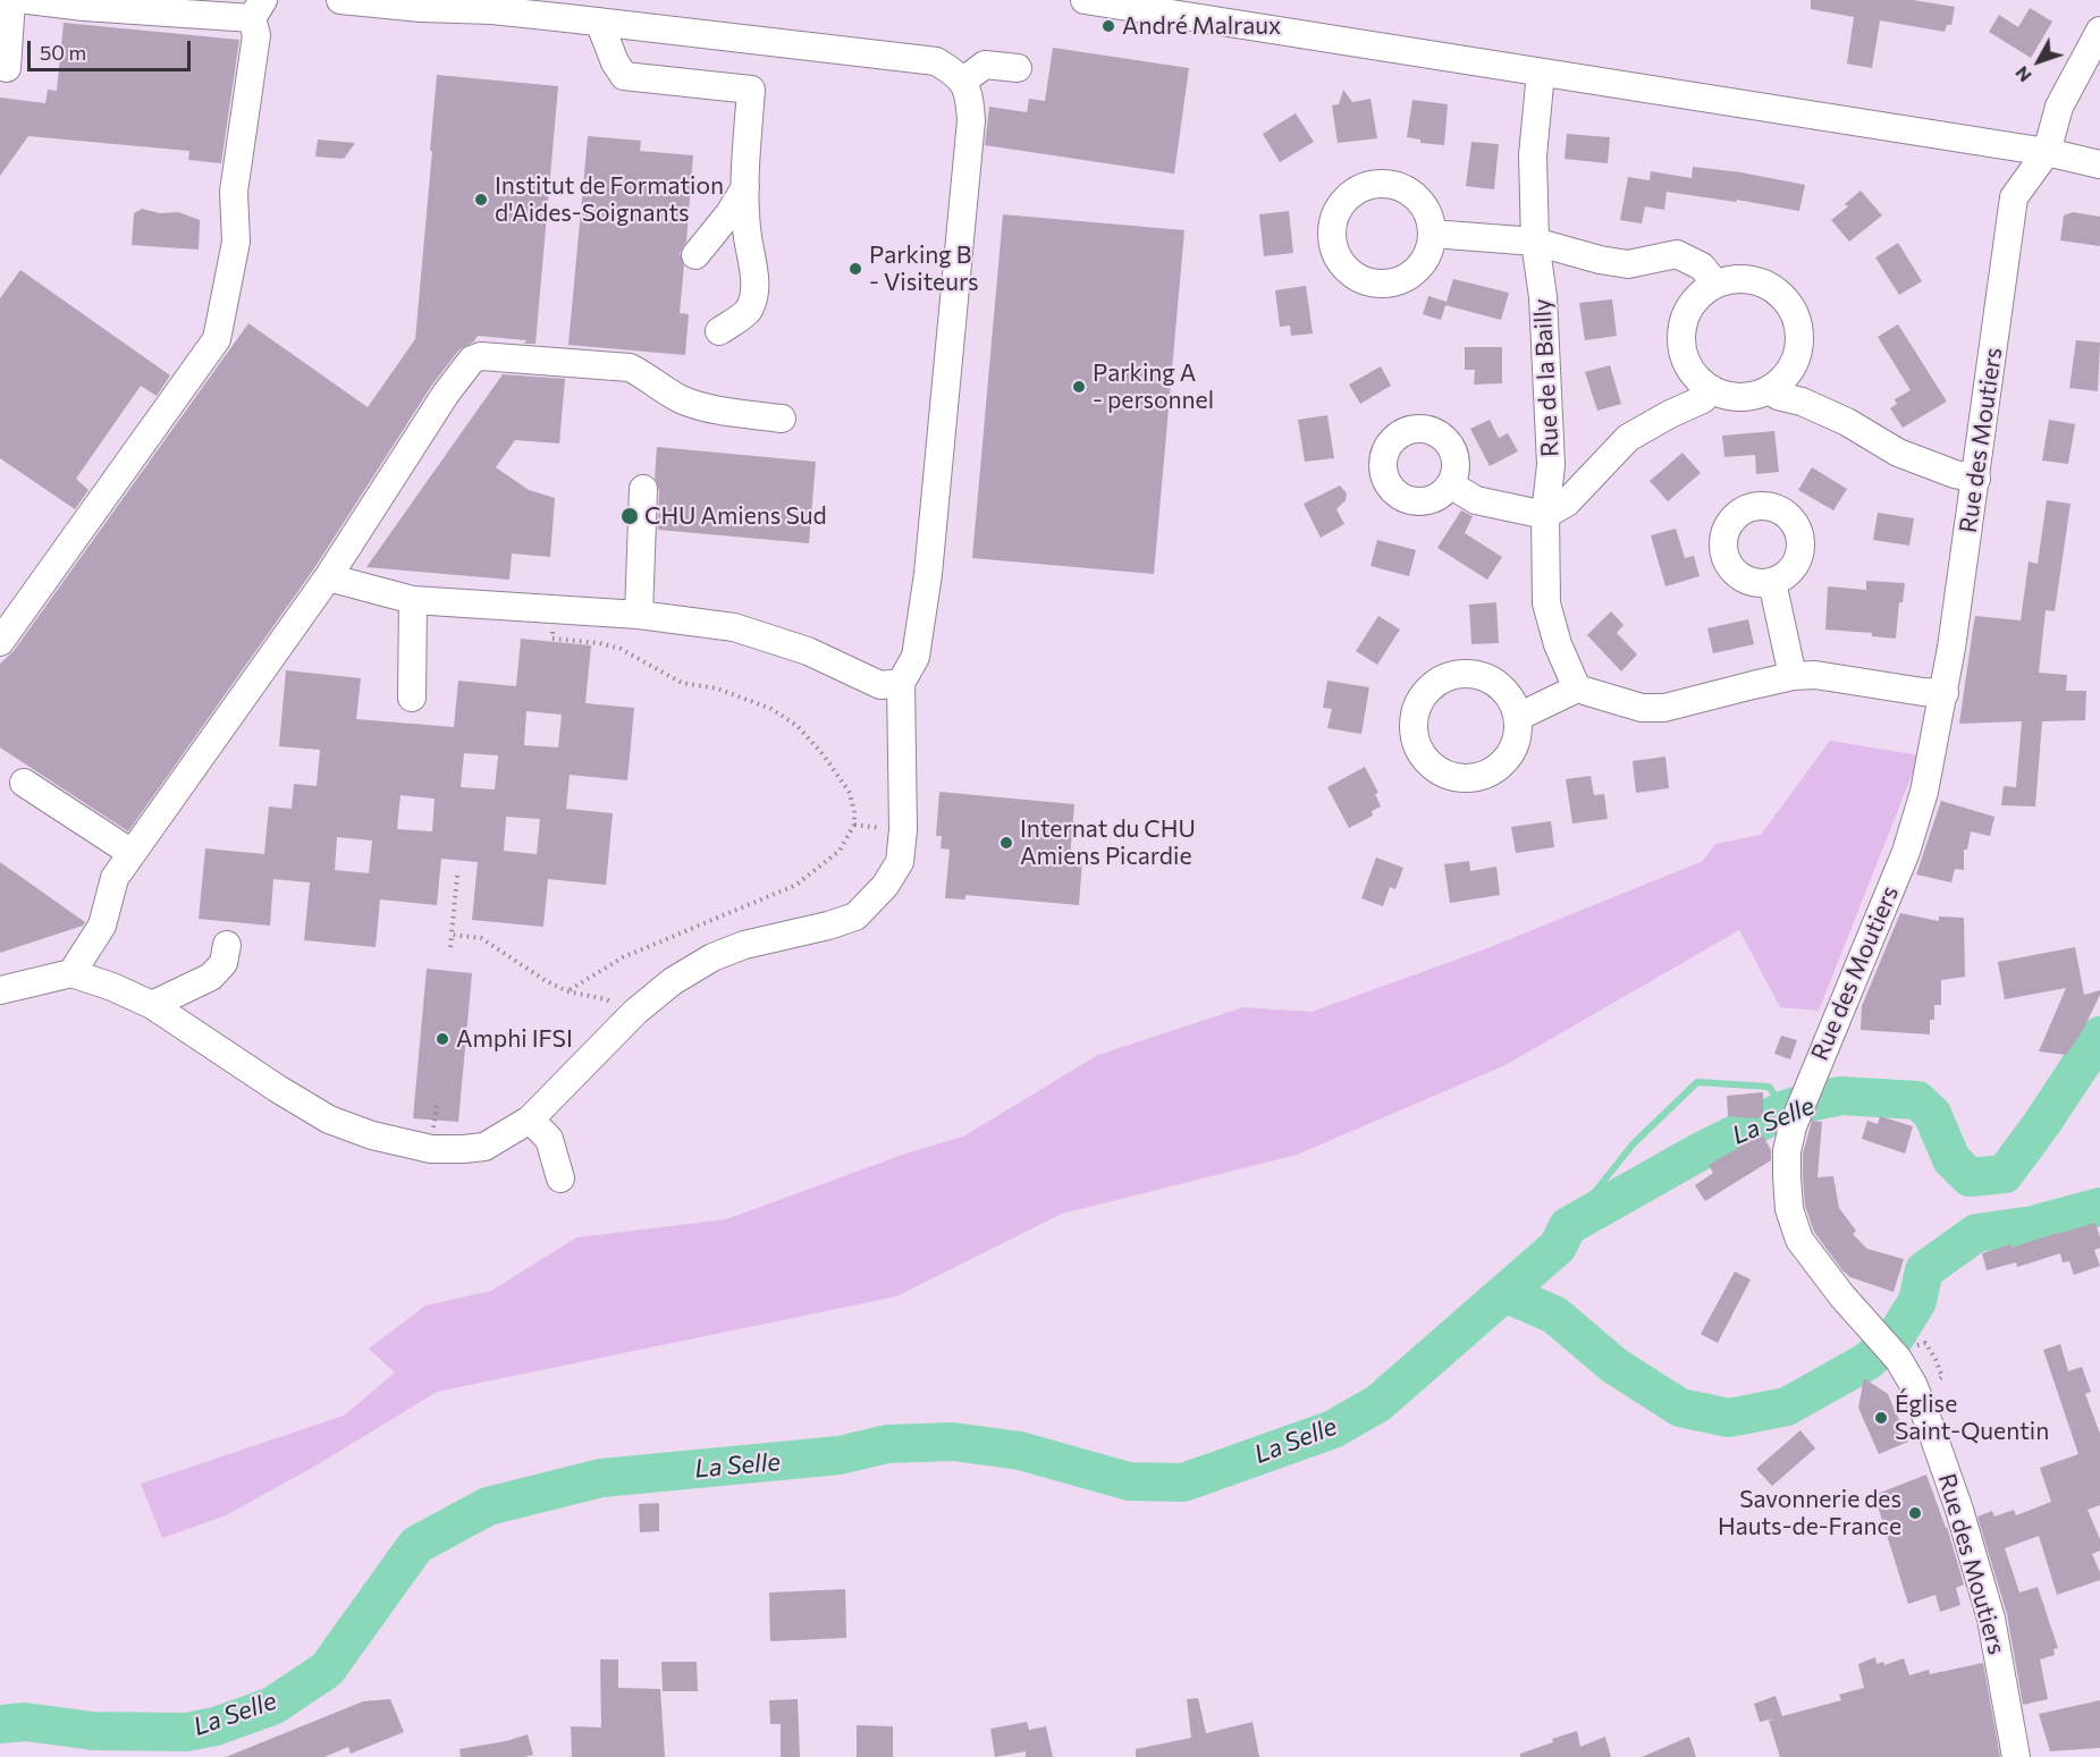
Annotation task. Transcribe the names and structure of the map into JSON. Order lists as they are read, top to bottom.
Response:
{
  "streets": {
    "street": ["Rue de la Bailly", "Rue des Moutiers"]
  },
  "water": ["La Selle"],
  "places": [
    "André Malraux",
    "Institut de Formation d'Aides-Soignants",
    "Parking B - Visiteurs",
    "Parking A - personnel",
    "CHU Amiens Sud",
    "Internat du CHU Amiens Picardie",
    "Amphi IFSI",
    "Église Saint-Quentin",
    "Savonnerie des Hauts-de-France"
  ],
  "scale_bar": "50 m",
  "north": "bottom left"
}
